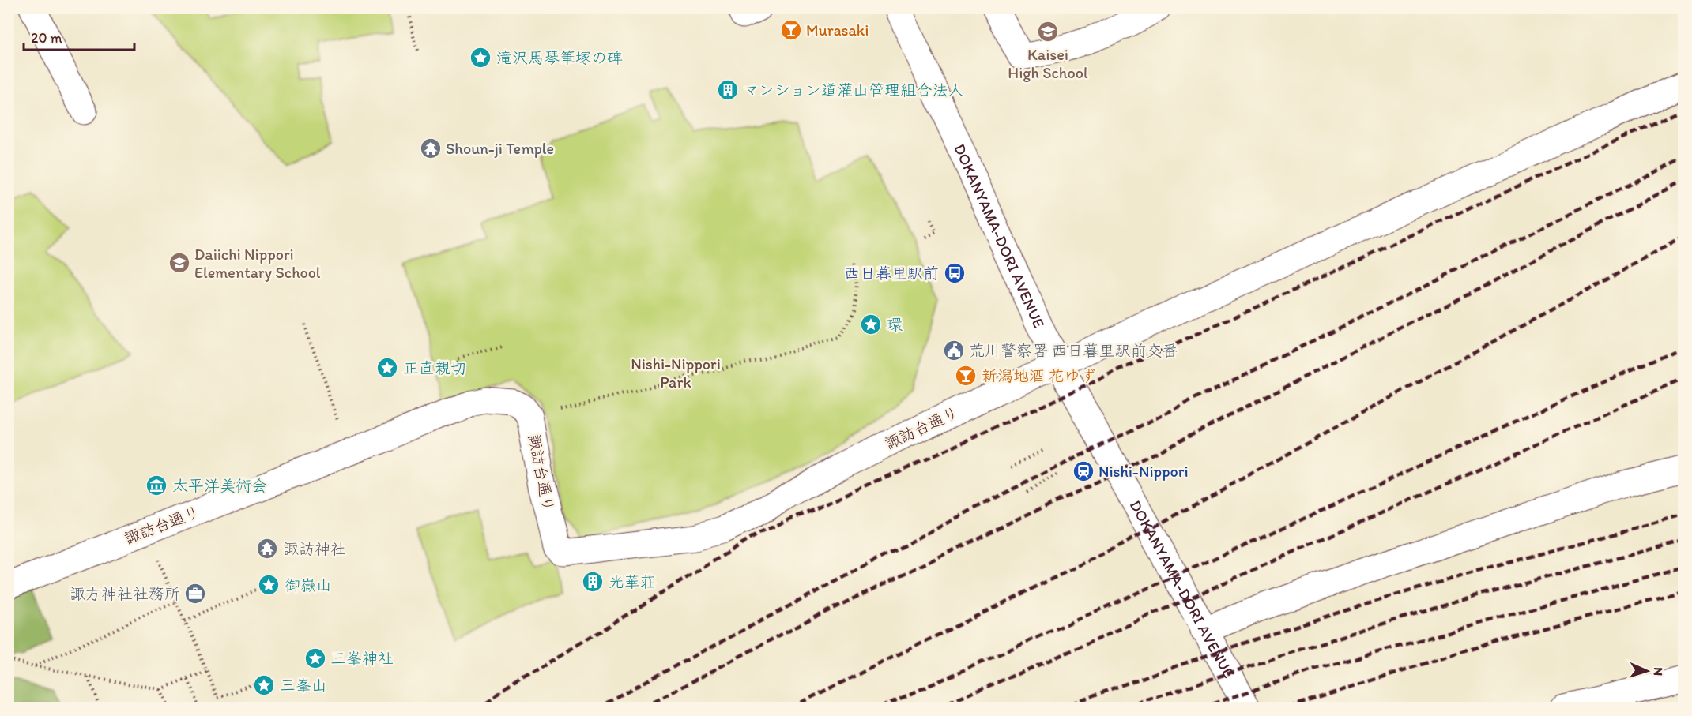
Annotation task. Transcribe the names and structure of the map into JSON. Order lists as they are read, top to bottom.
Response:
{
  "streets": {
    "street": ["DOKANYAMA-DORI AVENUE", "諏訪台通り"]
  },
  "crossings": [
    ["DOKANYAMA-DORI AVENUE", "諏訪台通り"]
  ],
  "parks": ["Nishi-Nippori Park"],
  "places": {
    "bar": ["Murasaki", "新潟地酒 花ゆず"],
    "school or university": ["Kaisei High School", "Daiichi Nippori Elementary School"],
    "place": [
      "滝沢馬琴筆塚の碑",
      "環",
      "正直親切",
      "御嶽山",
      "三峯神社",
      "三峯山"
    ],
    "building": ["マンション道灌山管理組合法人", "光華荘"],
    "temple": ["Shoun-ji Temple", "諏訪神社"],
    "bus stop": ["西日暮里駅前"],
    "public building": ["荒川警察署 西日暮里駅前交番"],
    "station": ["Nishi-Nippori"],
    "museum": ["太平洋美術会"],
    "office": ["諏方神社社務所"]
  },
  "scale_bar": "20 m",
  "north": "right"
}
